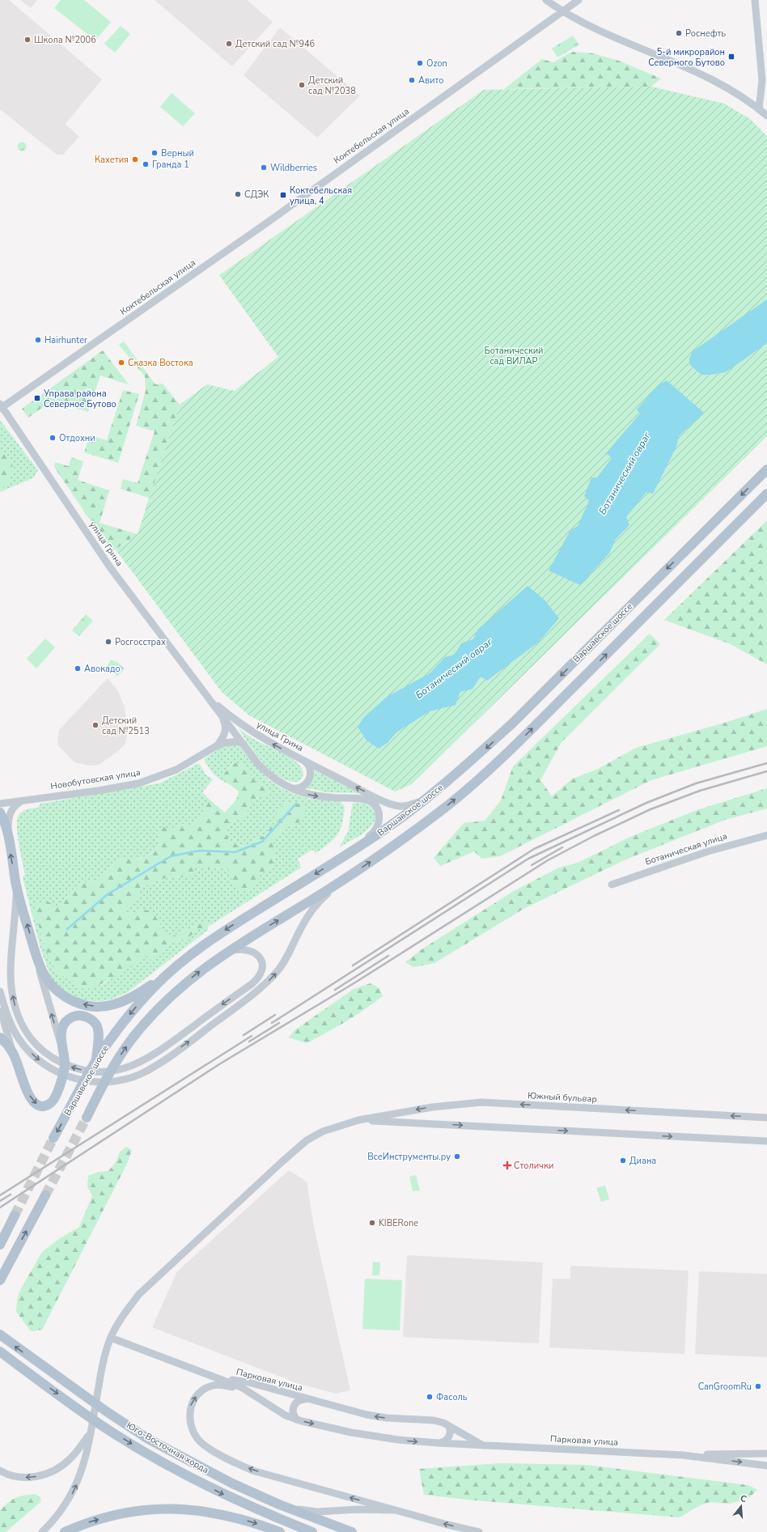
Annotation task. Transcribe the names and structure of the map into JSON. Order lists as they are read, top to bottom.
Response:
{
  "streets": {
    "main road": ["Варшавское шоссе", "Юго-Восточная хорда"],
    "street": [
      "Коктебельская улица",
      "улица Грина",
      "Новобутовская улица",
      "Ботаническая улица",
      "Южный бульвар",
      "Парковая улица"
    ]
  },
  "crossings": [
    ["Коктебельская улица", "улица Грина"],
    ["улица Грина", "Варшавское шоссе"],
    ["улица Грина", "Новобутовская улица"]
  ],
  "water": ["Ботанический овраг"],
  "parks": ["Ботанический сад ВИЛАР"],
  "places": {
    "other": [
      "Роснефть",
      "Школа №2006",
      "Детский сад №946",
      "Ozon",
      "Авито",
      "Детский сад №2038",
      "Верный",
      "Кахетия",
      "Гранда 1",
      "Wildberries",
      "СДЭК",
      "Hairhunter",
      "Сказка Востока",
      "Отдохни",
      "Росгосстрах",
      "Авокадо",
      "Детский сад №2513",
      "ВсеИнструменты.ру",
      "Диана",
      "KIBERone",
      "CanGroomRu",
      "Фасоль"
    ],
    "transit": ["5-й микрорайон Северного Бутово", "Коктебельская улица, 4", "Управа района Северное Бутово"],
    "health": ["Столички"]
  },
  "north": "top"
}
